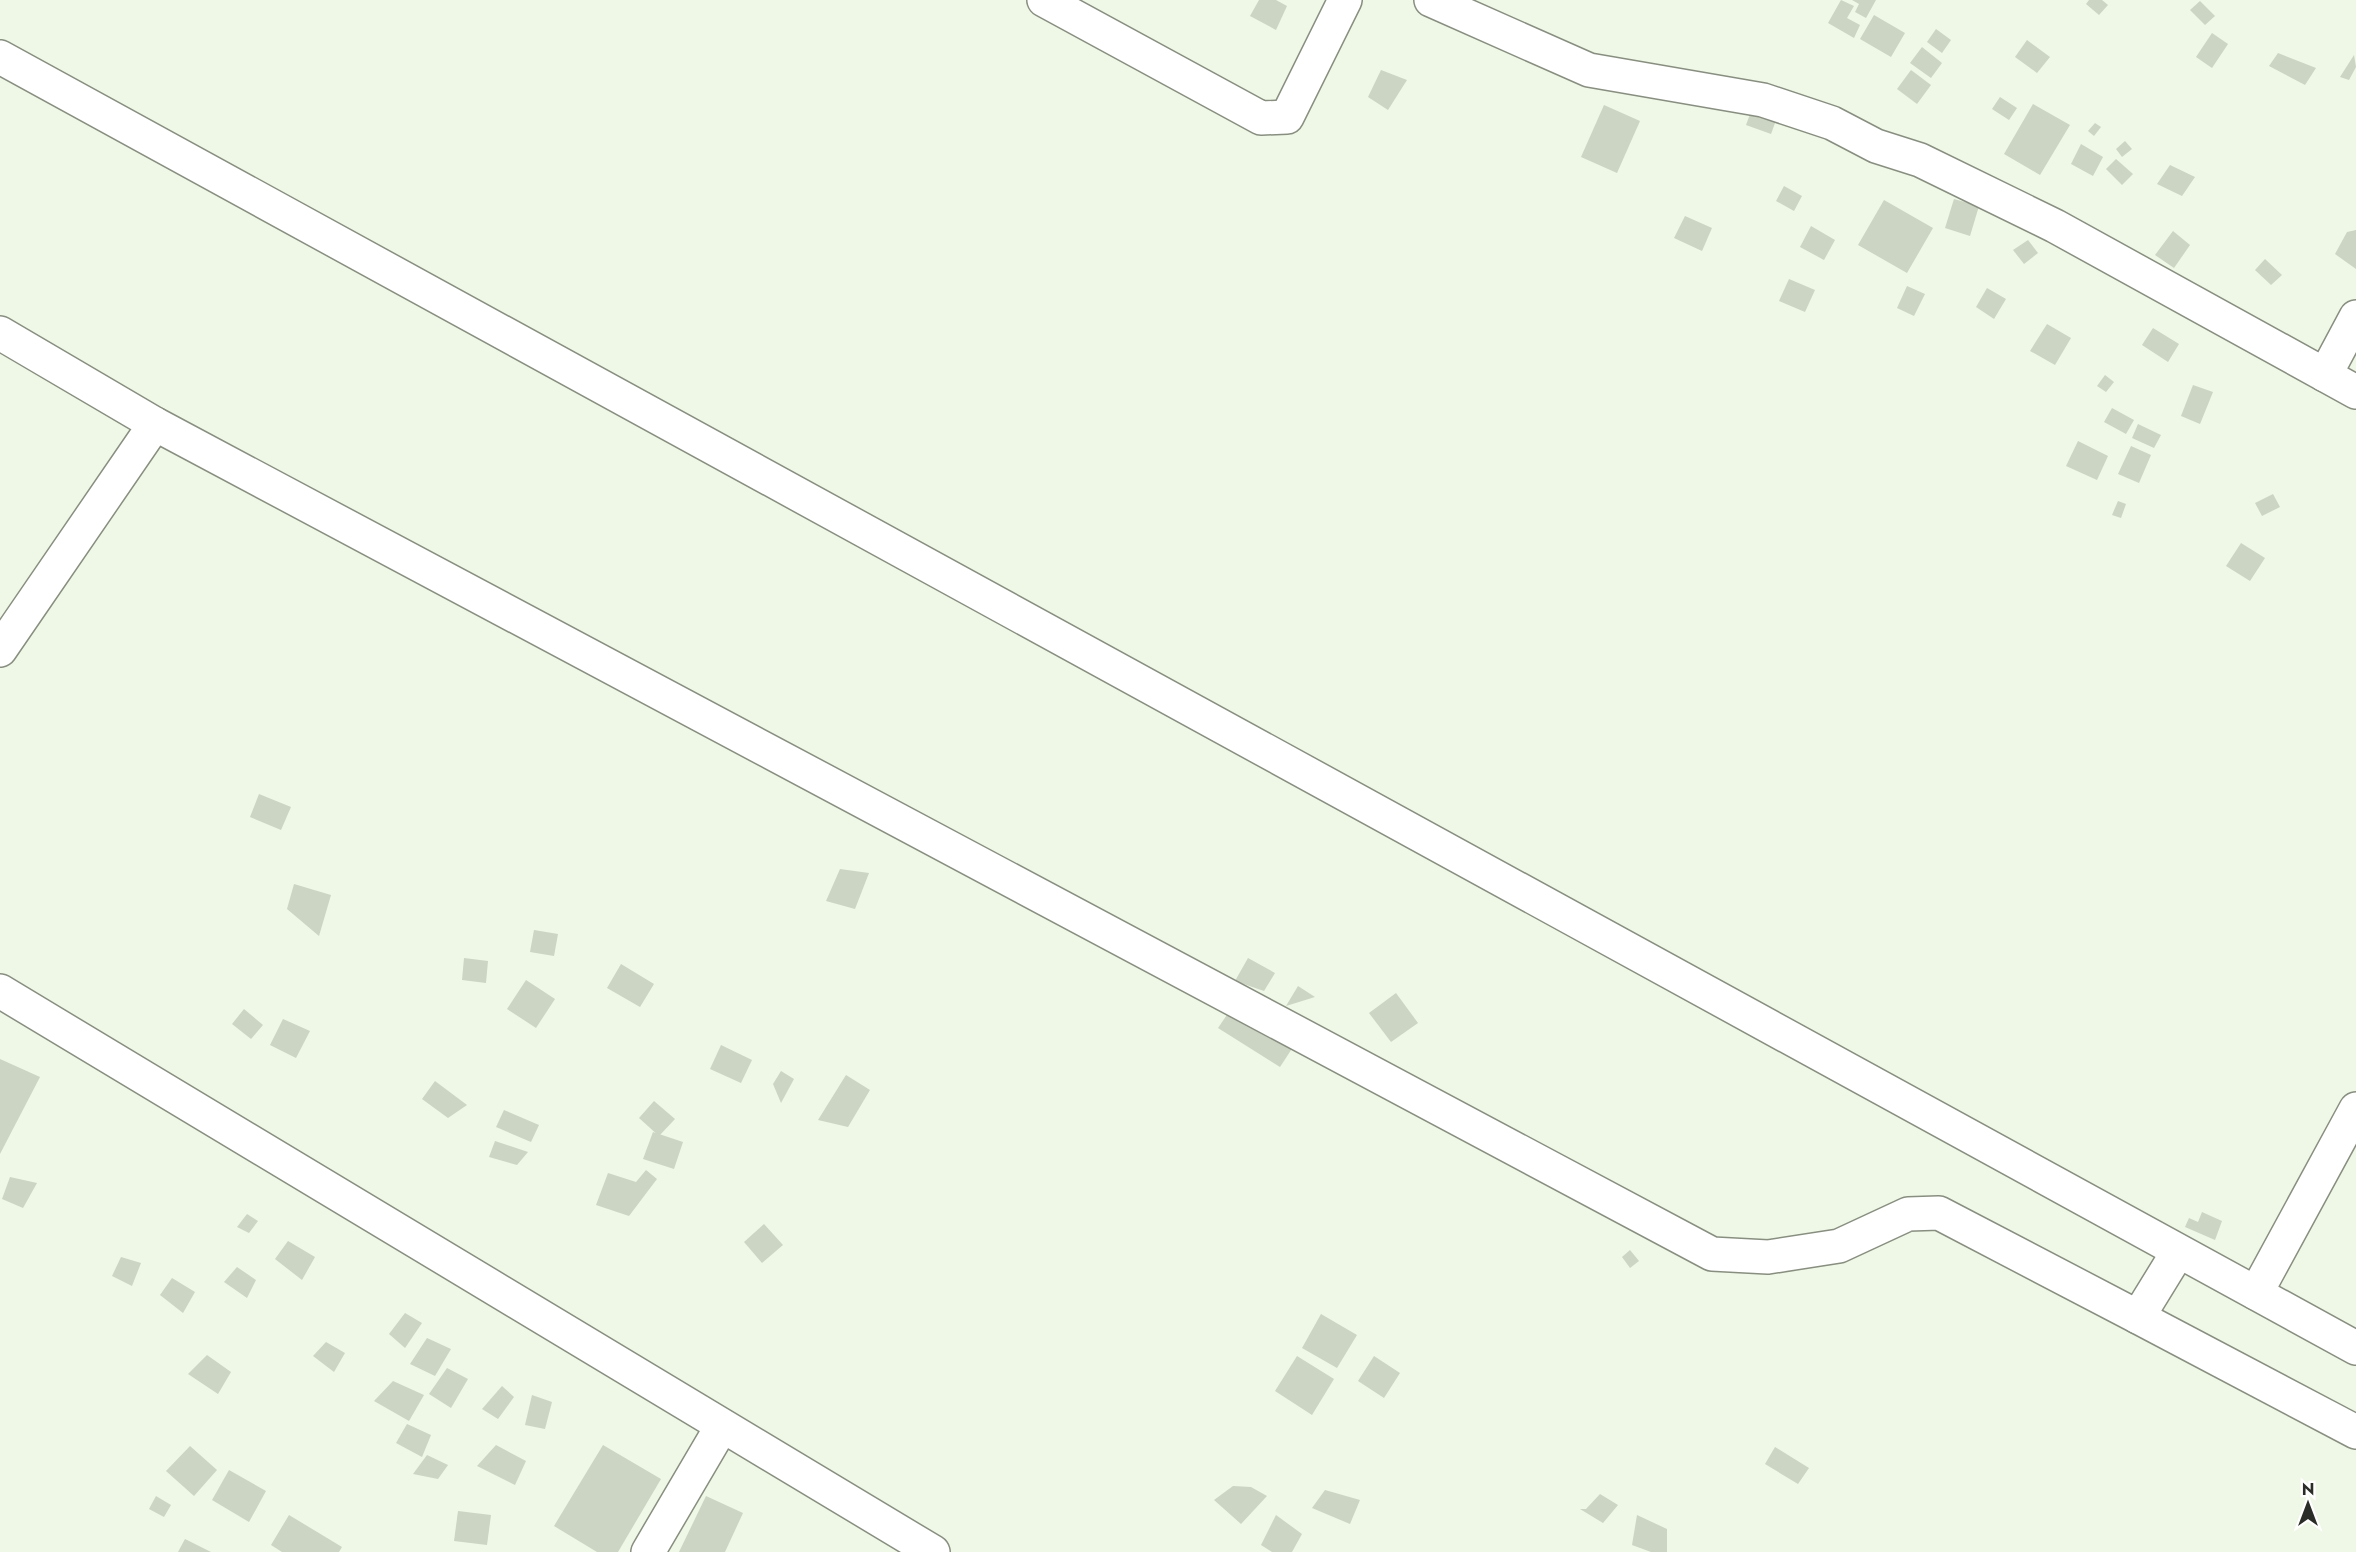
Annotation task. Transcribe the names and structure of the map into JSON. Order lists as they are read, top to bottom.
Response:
{
  "north": "top"
}
